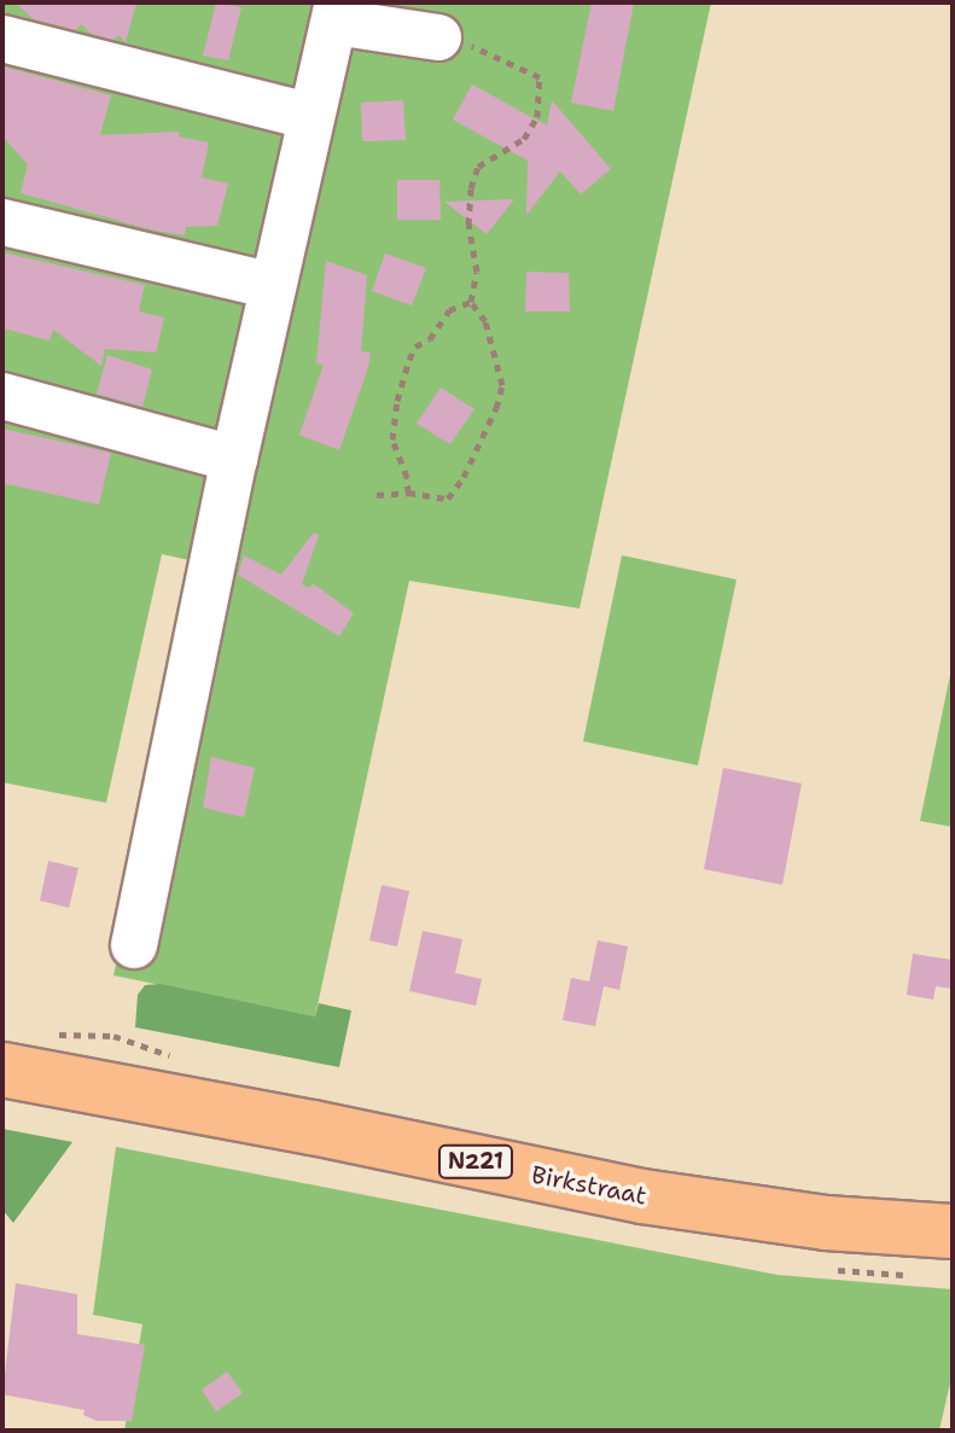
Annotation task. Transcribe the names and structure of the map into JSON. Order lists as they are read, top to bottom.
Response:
{
  "streets": {
    "main road": ["N221", "Birkstraat"]
  }
}
